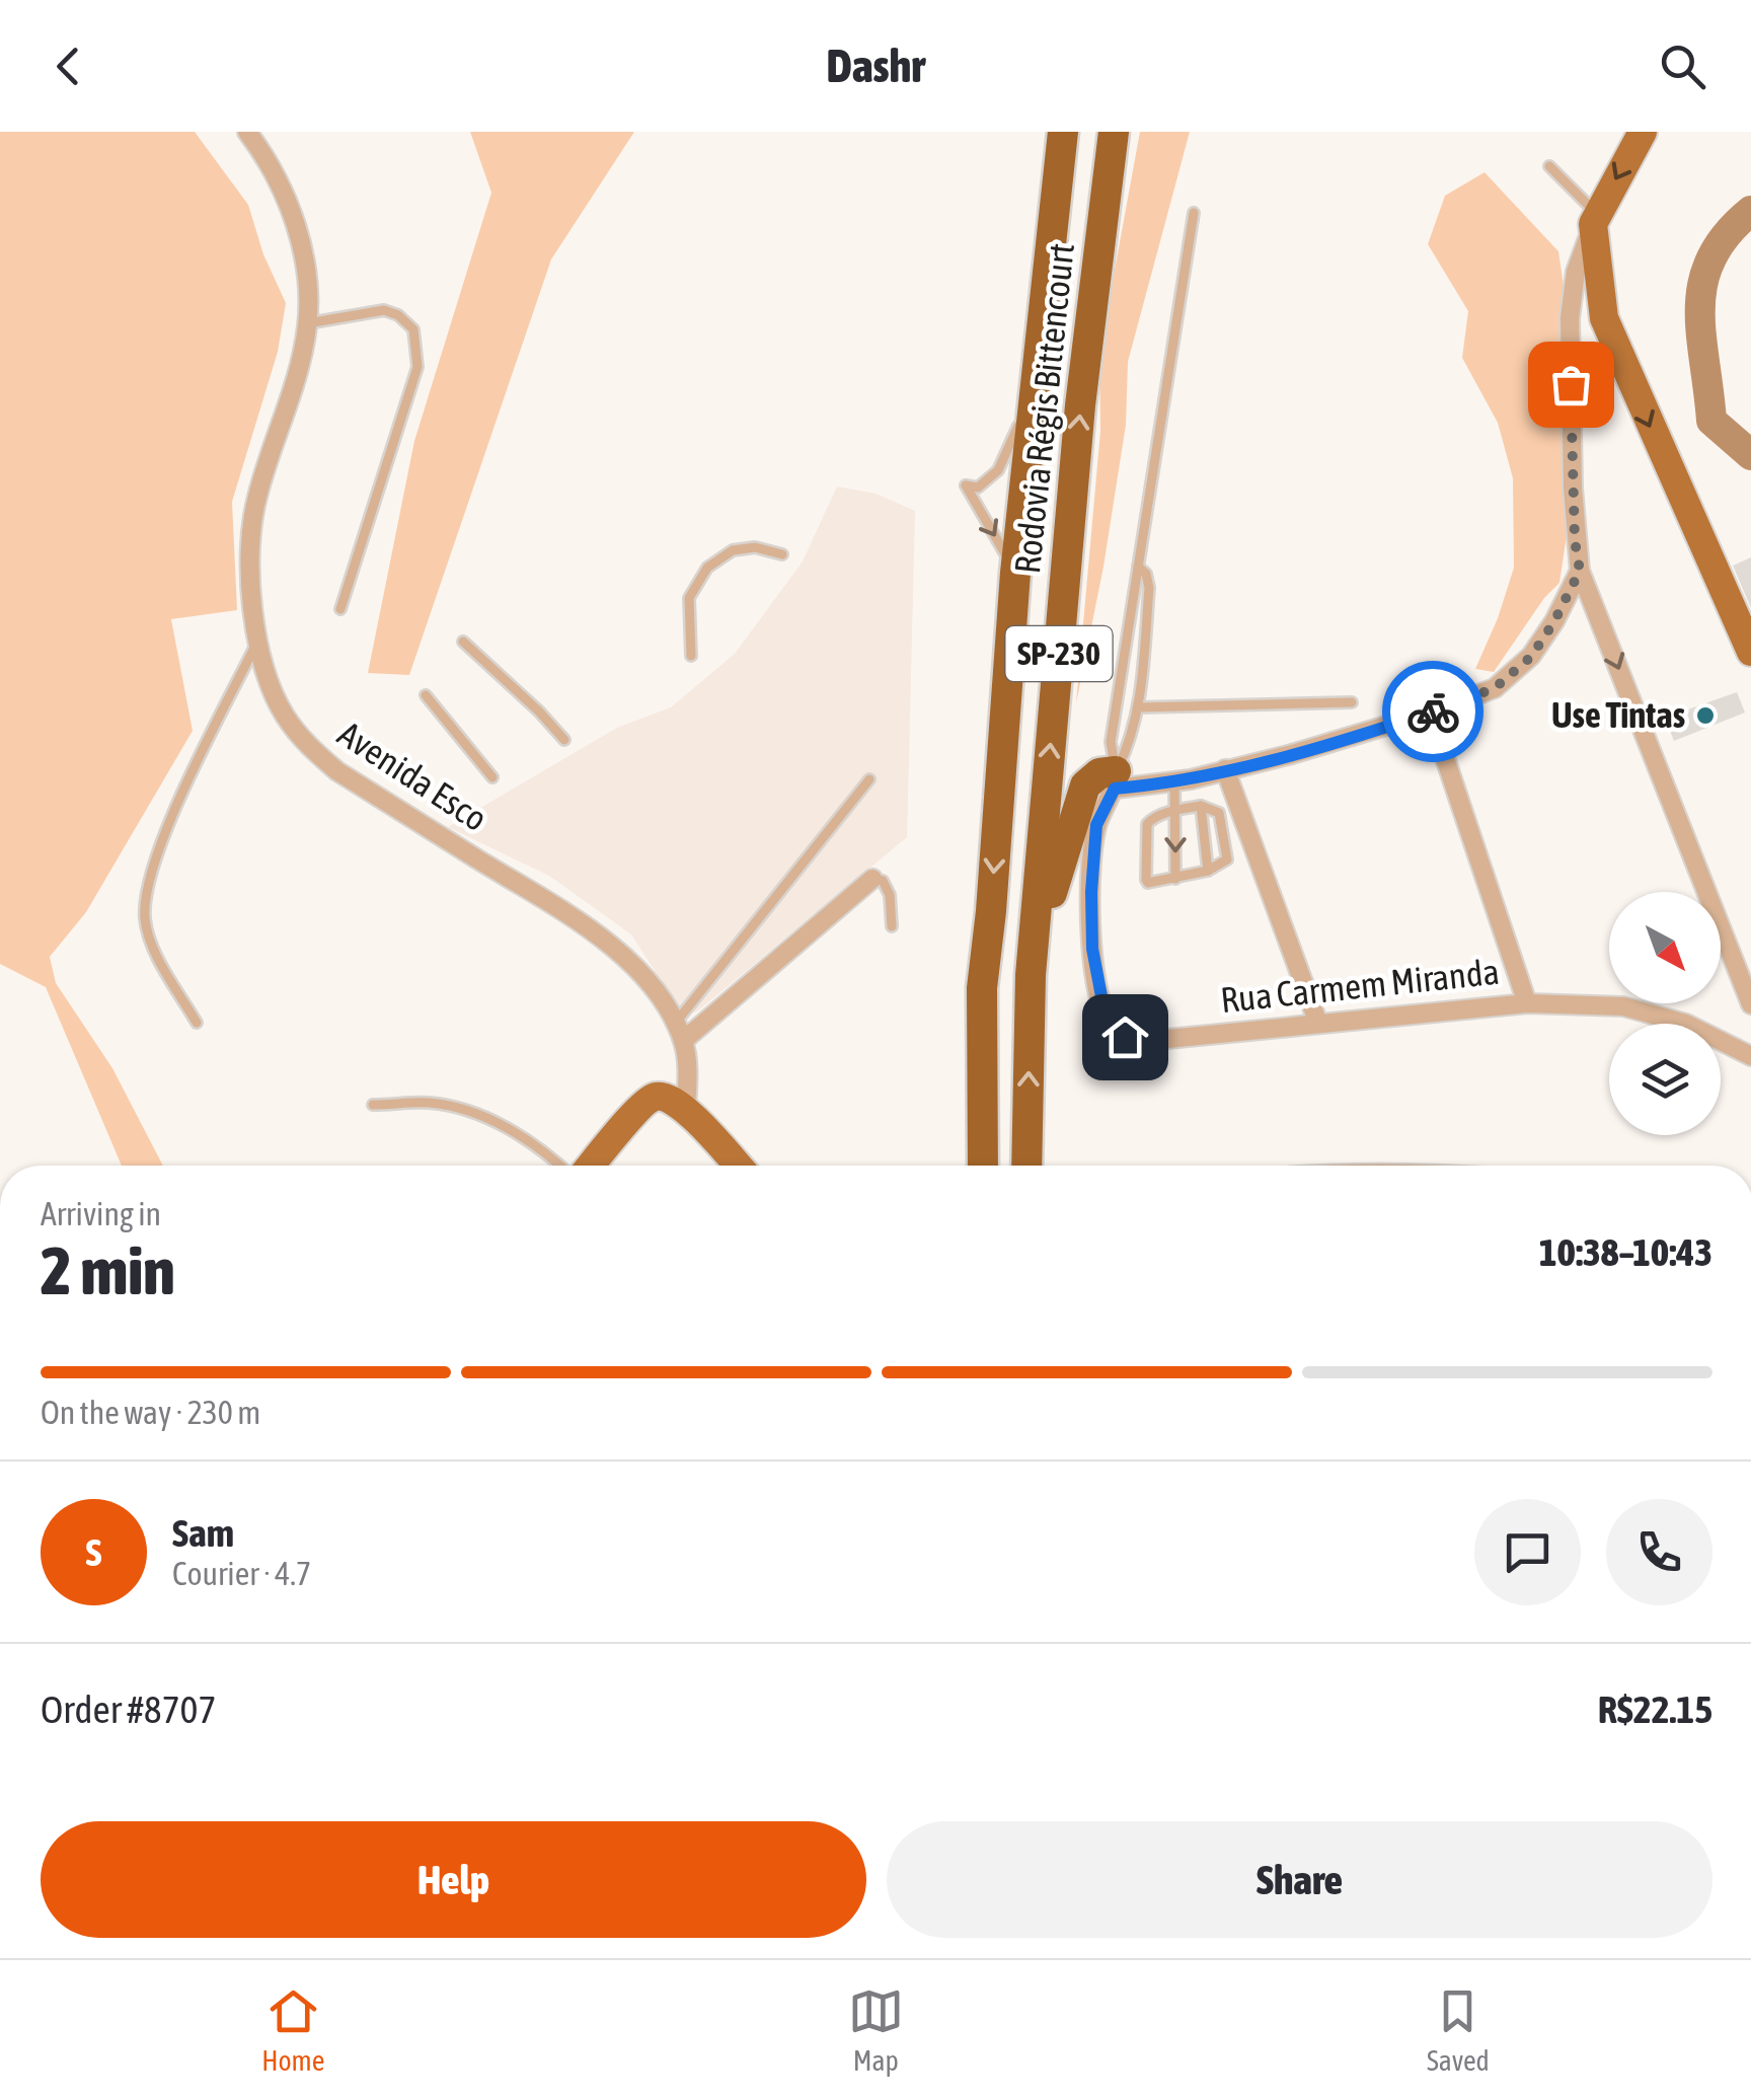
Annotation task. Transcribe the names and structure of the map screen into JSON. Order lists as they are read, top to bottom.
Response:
{
  "streets": {
    "highway": ["Rodovia Régis Bittencourt", "SP-230"],
    "street": ["Avenida Esco", "Rua Carmem Miranda"]
  },
  "places": ["Use Tintas"],
  "north": "bottom right",
  "page": {
    "header": "Dashr",
    "heading": ["2 min", "Arriving in", "10:38–10:43"],
    "panel": [
      "Sam",
      "Courier · 4.7",
      "Order #8707",
      "R$22.15"
    ],
    "bar": "On the way · 230 m",
    "round": "S",
    "buttons": ["Help", "Share"],
    "tabs": ["Home", "Map", "Saved"]
  }
}
